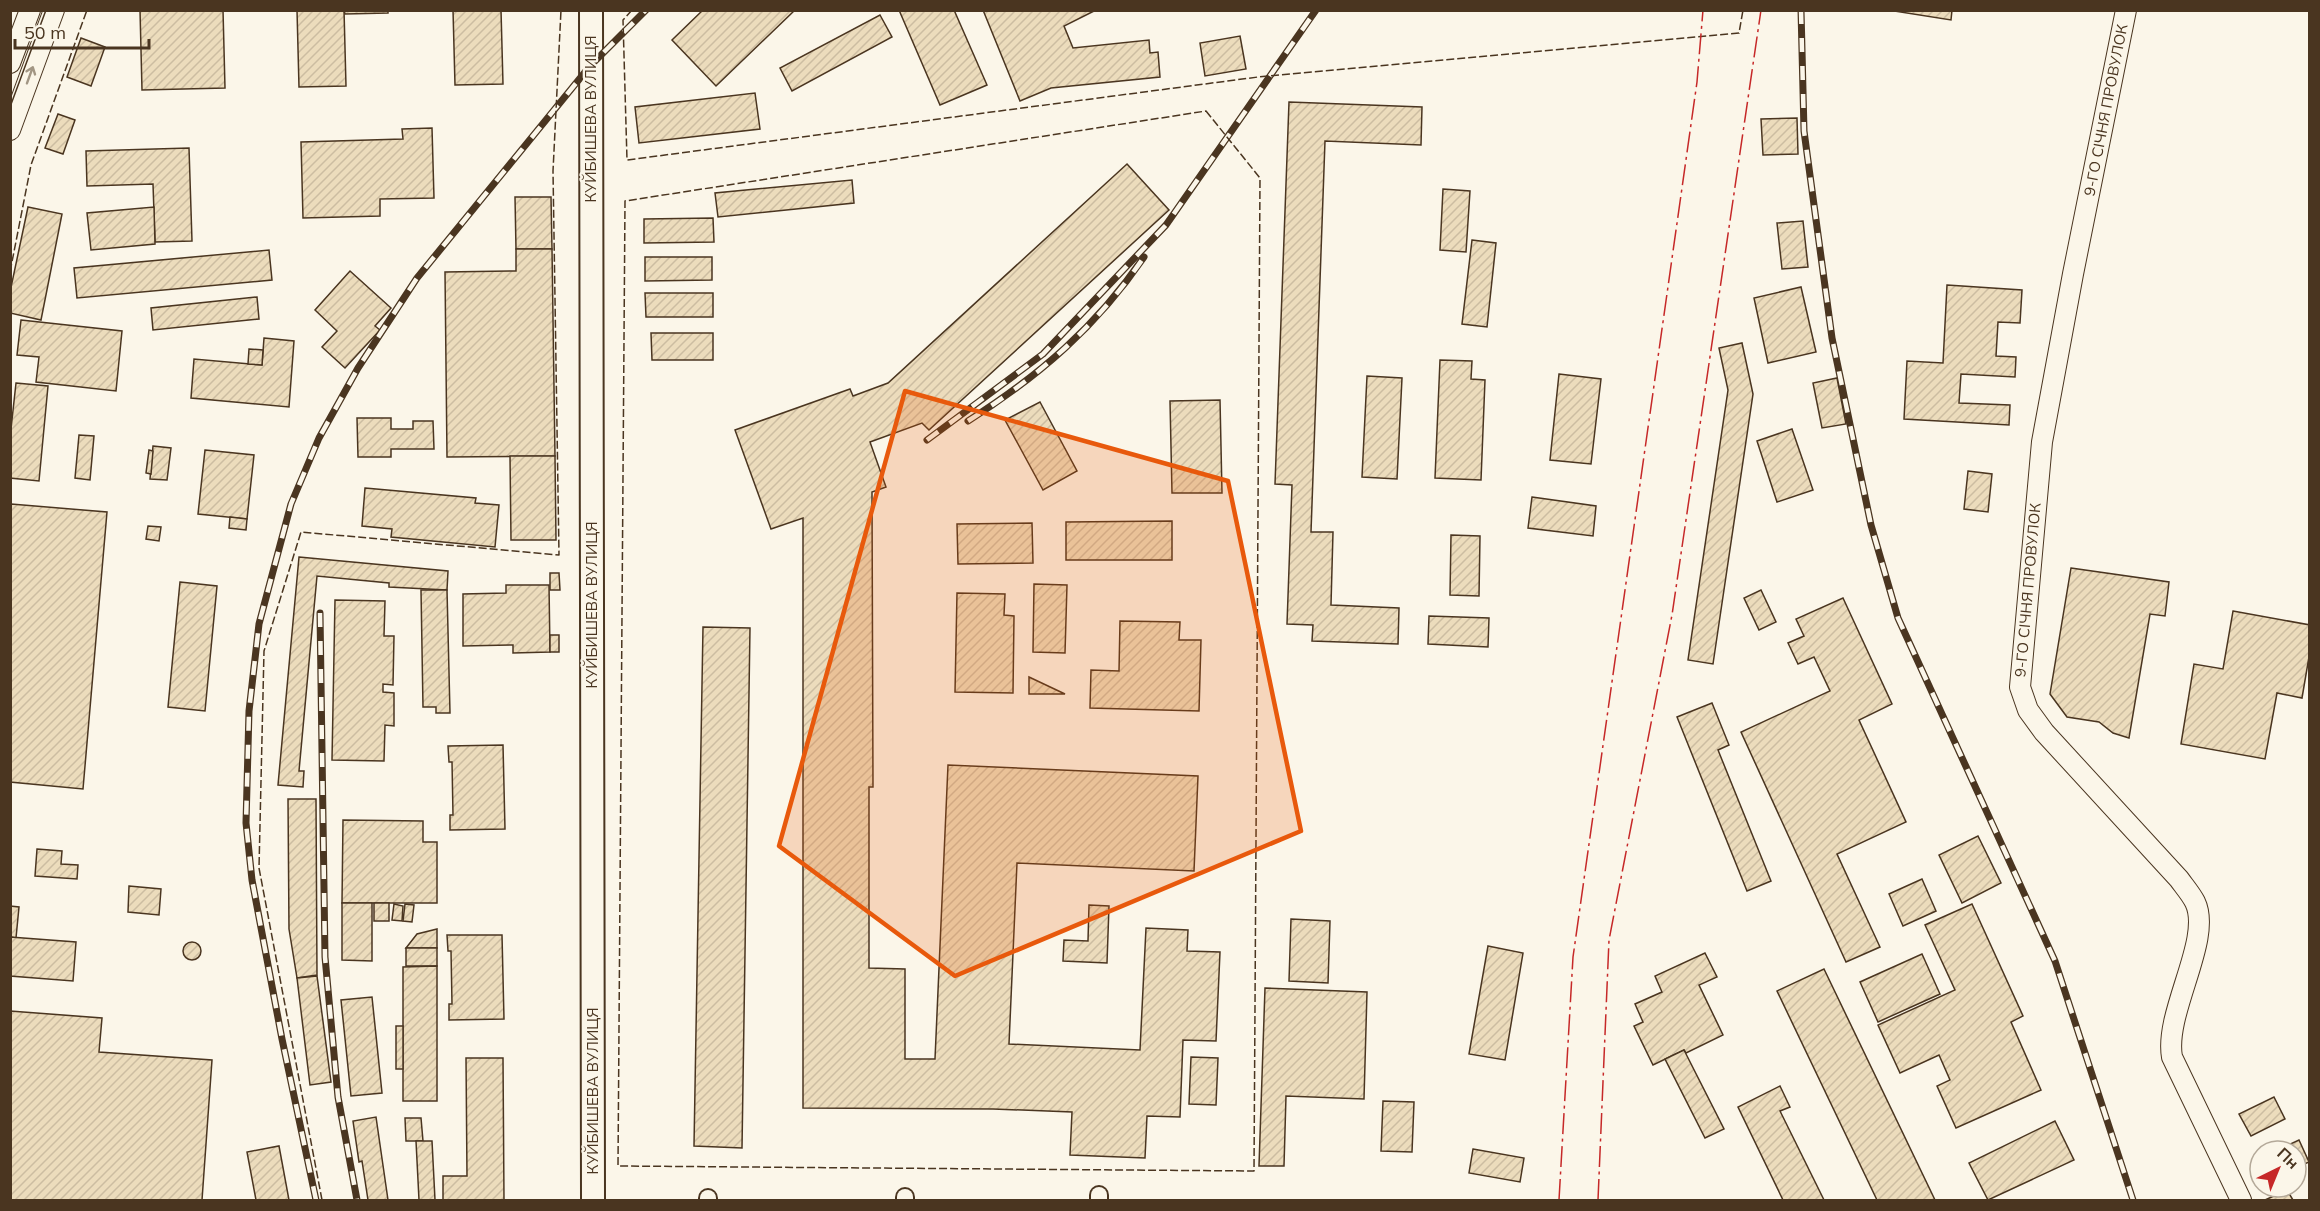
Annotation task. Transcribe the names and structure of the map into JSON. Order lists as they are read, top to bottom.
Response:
{
  "streets": {
    "main road": ["КУЙБИШЕВА ВУЛИЦЯ"],
    "street": ["9-ГО СІЧНЯ ПРОВУЛОК"]
  },
  "scale_bar": "50 m",
  "north": "top right"
}
